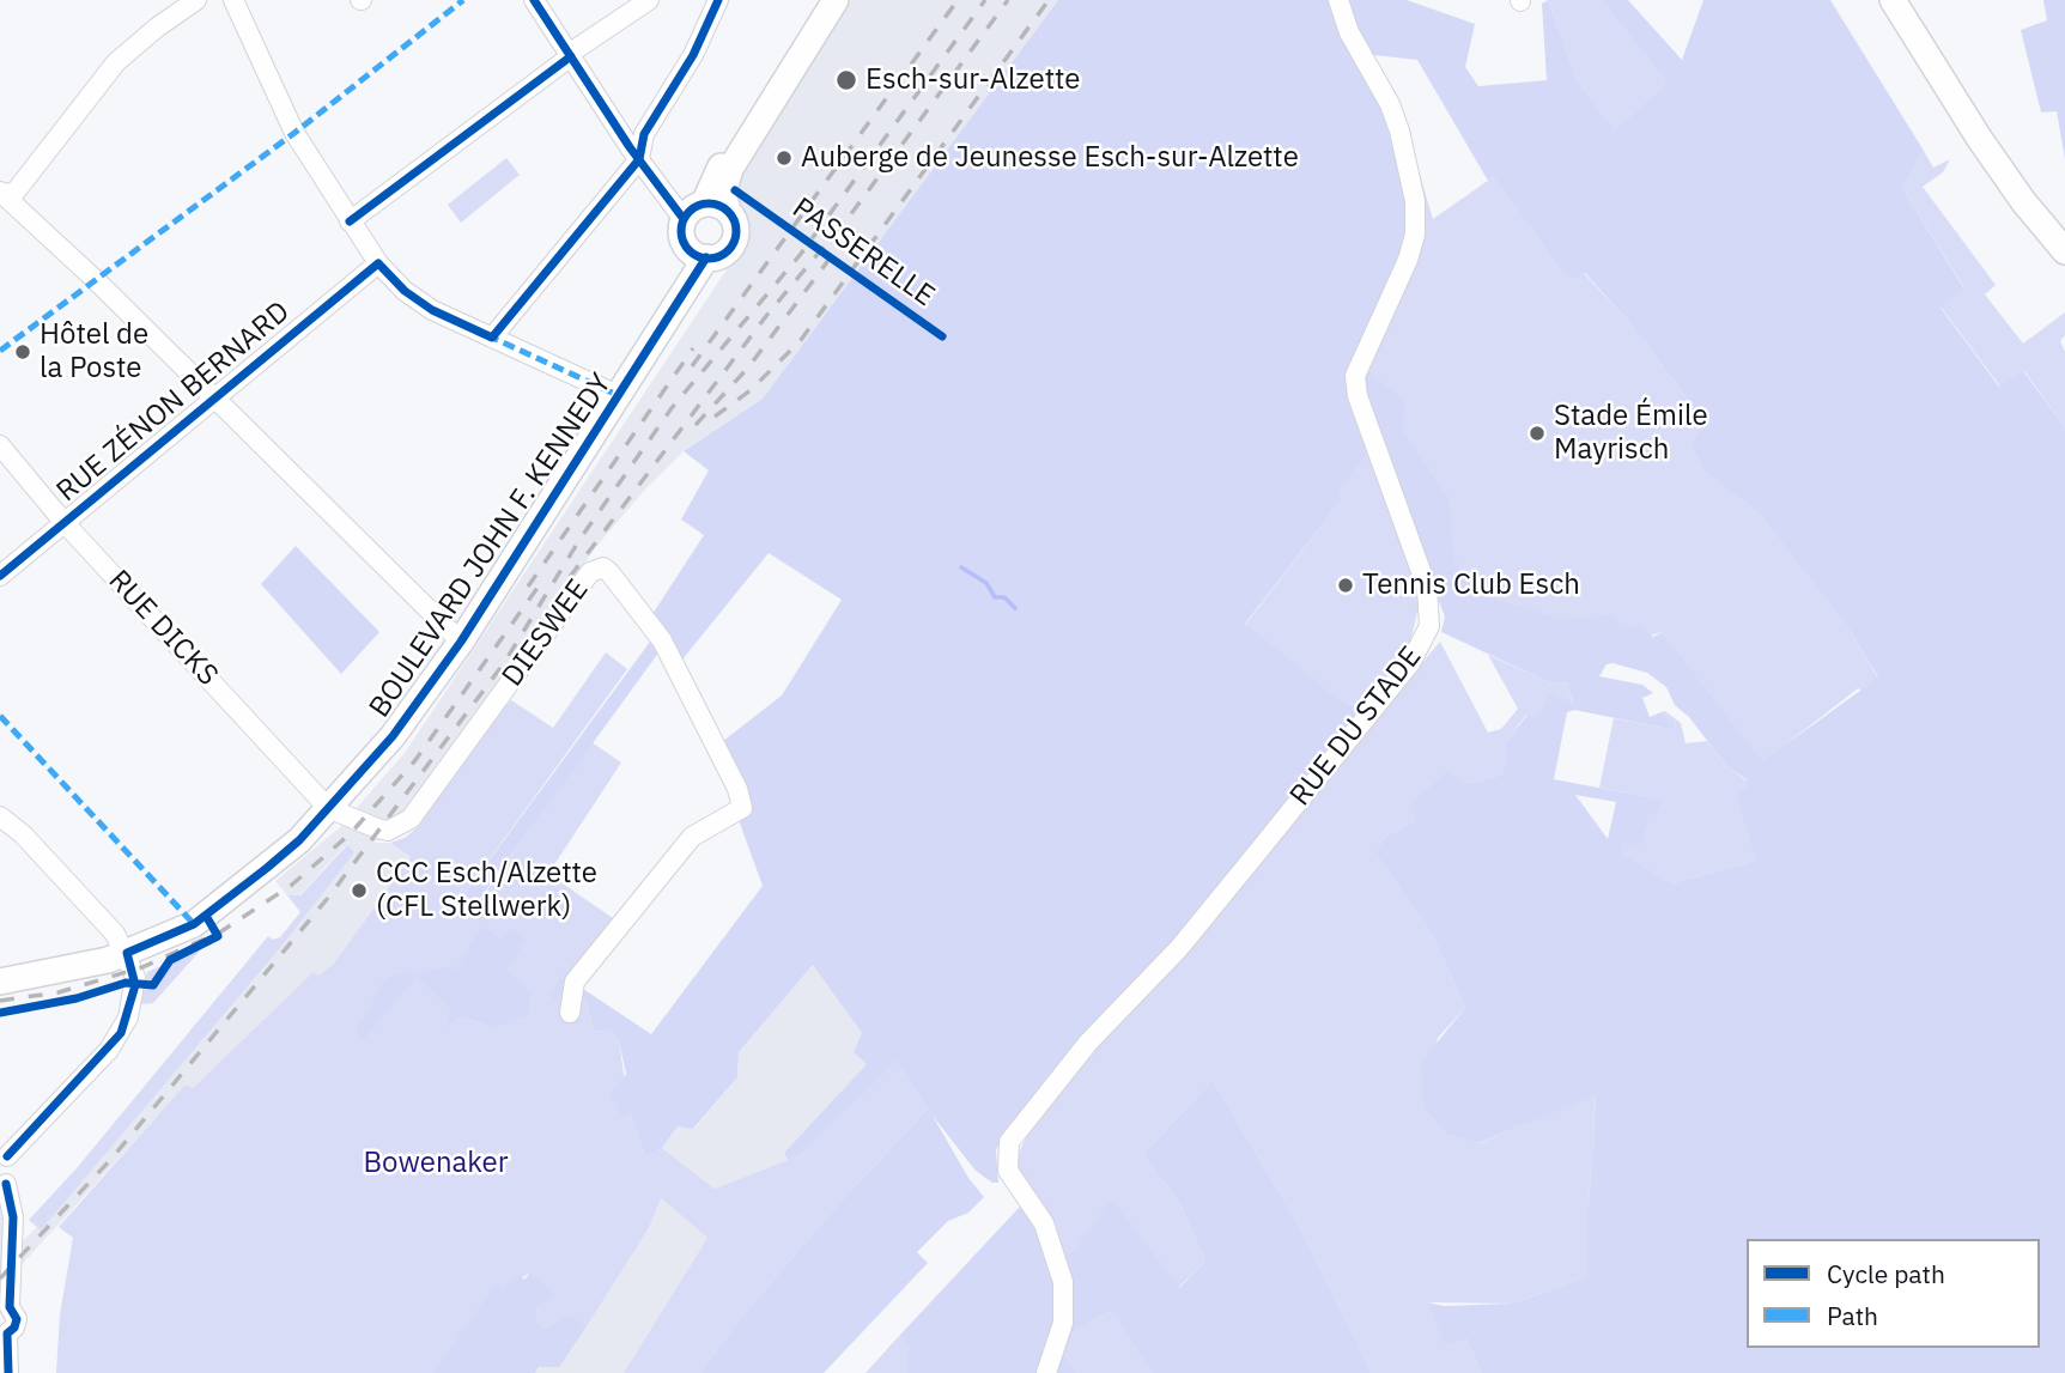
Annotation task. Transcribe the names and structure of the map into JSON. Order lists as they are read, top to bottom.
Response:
{
  "streets": {
    "main road": ["BOULEVARD JOHN F. KENNEDY"],
    "street": [
      "RUE ZÉNON BERNARD",
      "RUE DICKS",
      "DIESWEE",
      "RUE DU STADE"
    ],
    "cycle path": ["PASSERELLE"]
  },
  "crossings": [
    ["RUE ZÉNON BERNARD", "RUE DICKS"],
    ["BOULEVARD JOHN F. KENNEDY", "RUE DICKS"],
    ["BOULEVARD JOHN F. KENNEDY", "DIESWEE"],
    ["RUE DICKS", "DIESWEE"]
  ],
  "parks": ["Bowenaker"],
  "places": [
    "Esch-sur-Alzette",
    "Auberge de Jeunesse Esch-sur-Alzette",
    "Hôtel de la Poste",
    "Stade Émile Mayrisch",
    "Tennis Club Esch",
    "CCC Esch/Alzette (CFL Stellwerk)"
  ],
  "legend": ["Cycle path", "Path"]
}
